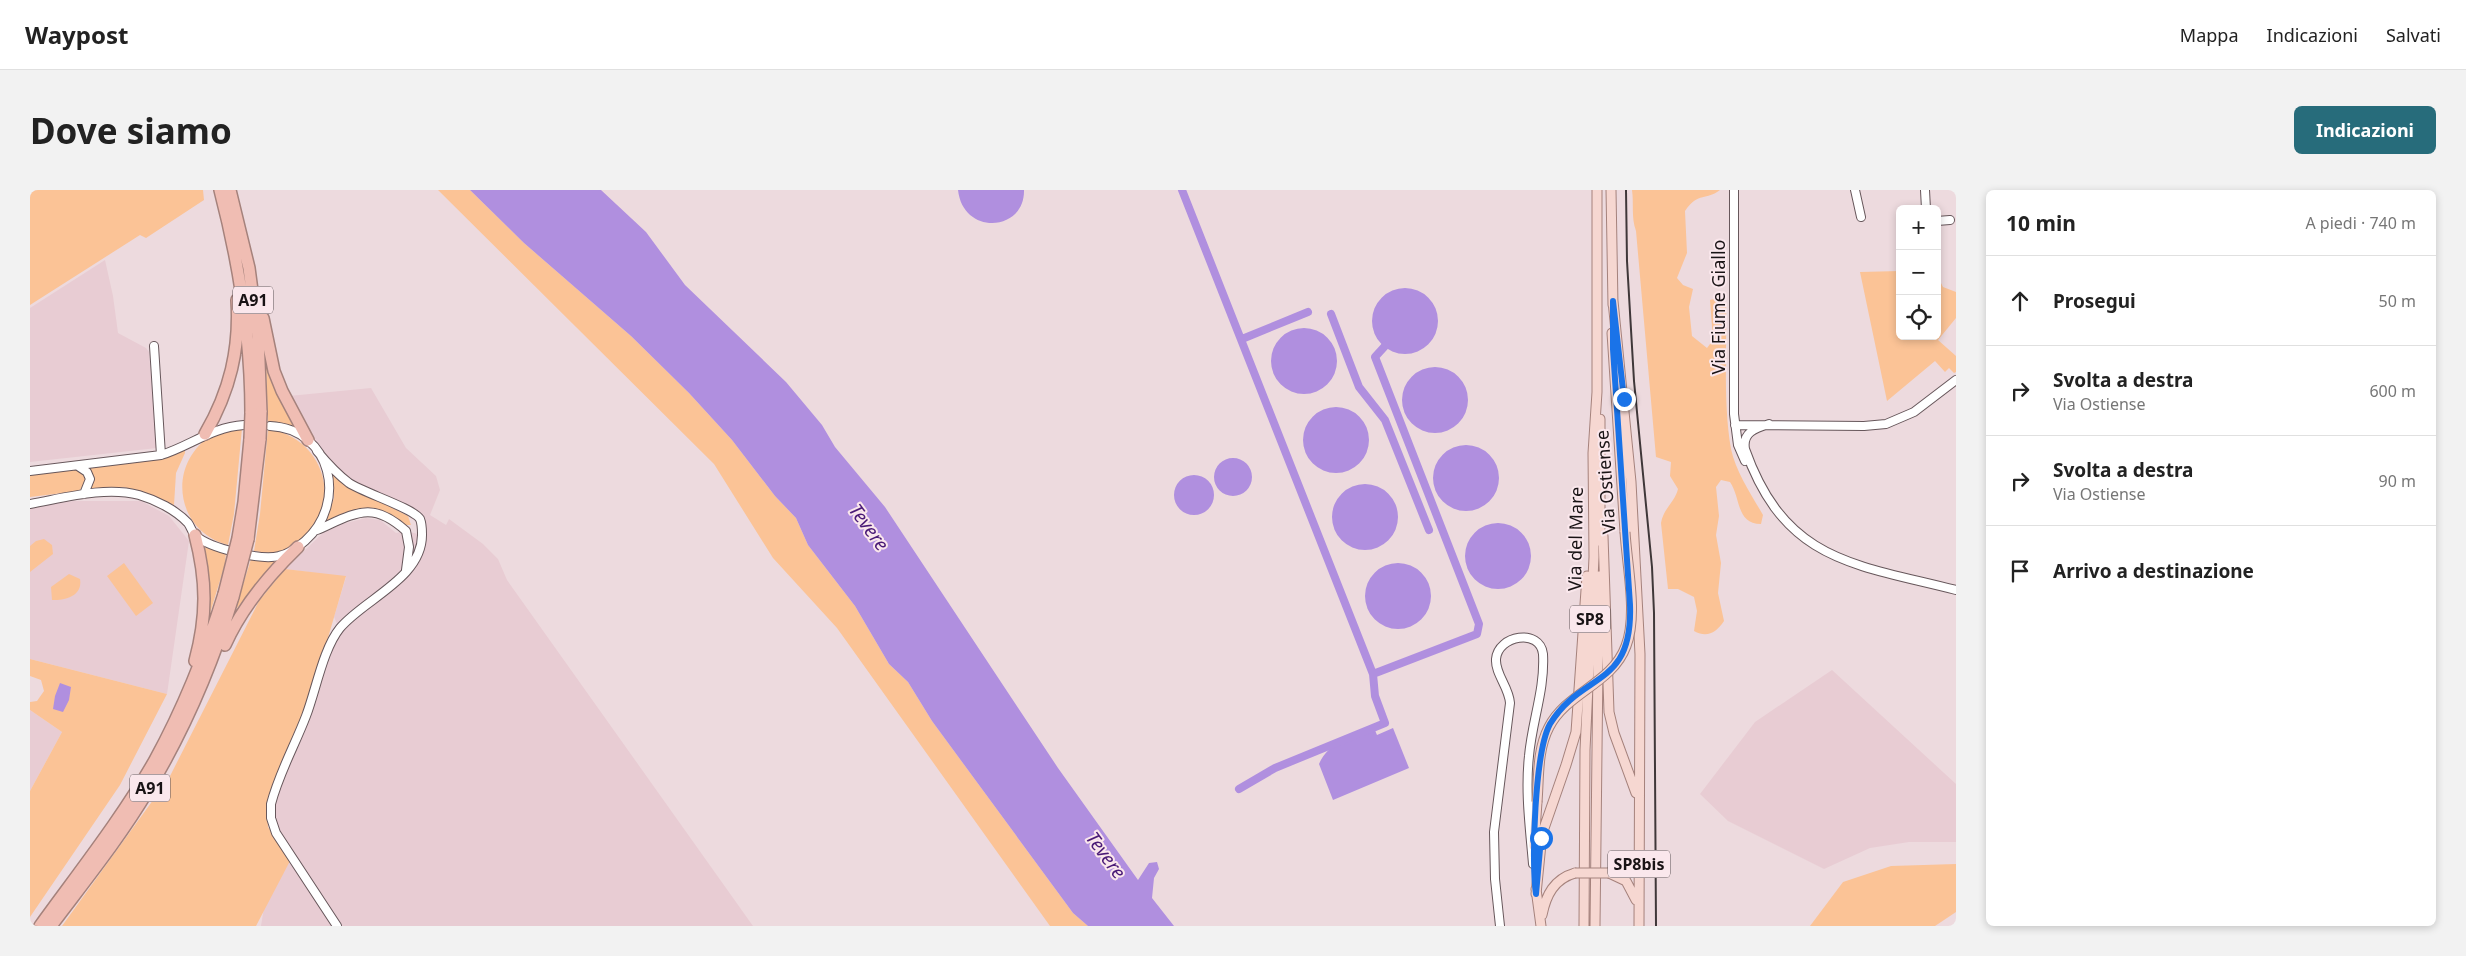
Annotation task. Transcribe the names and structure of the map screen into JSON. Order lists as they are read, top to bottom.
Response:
{
  "streets": {
    "highway": ["A91"],
    "main road": [
      "Via Ostiense",
      "Via del Mare",
      "SP8",
      "SP8bis"
    ],
    "street": ["Via Fiume Giallo"]
  },
  "water": ["Tevere"],
  "page": {
    "header": "Waypost",
    "nav": ["Mappa", "Indicazioni", "Salvati"],
    "buttons": "Indicazioni",
    "title": "Dove siamo",
    "heading": ["10 min", "A piedi · 740 m"],
    "map_buttons": ["+", "−"],
    "list": [
      ["Prosegui", "50 m"],
      ["Svolta a destra", "Via Ostiense", "600 m"],
      ["Svolta a destra", "Via Ostiense", "90 m"],
      "Arrivo a destinazione"
    ]
  }
}
